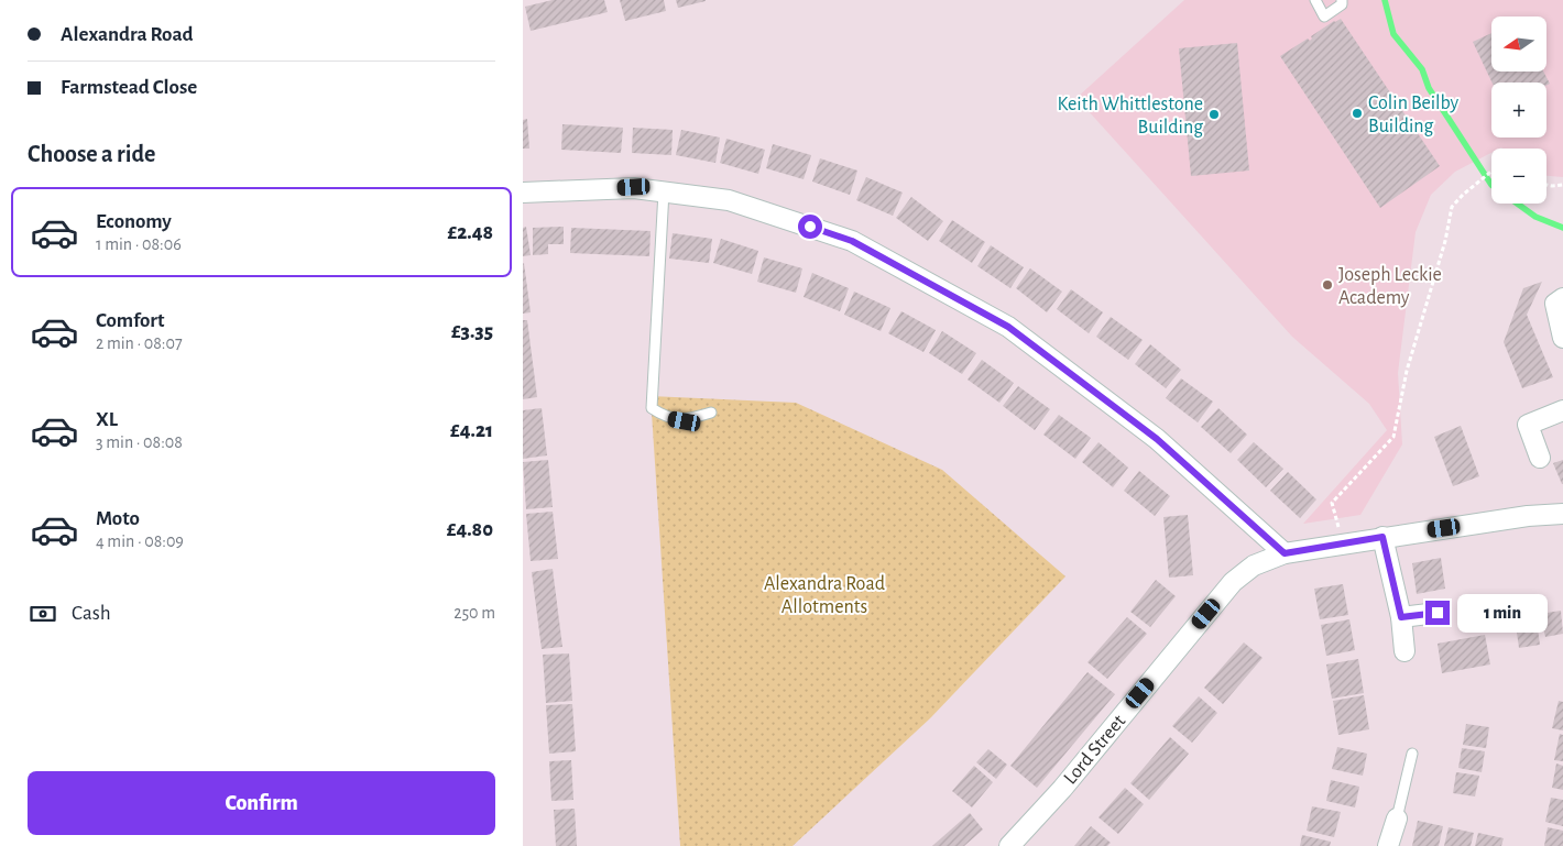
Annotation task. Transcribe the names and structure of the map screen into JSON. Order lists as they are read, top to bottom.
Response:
{
  "streets": {
    "street": ["Lord Street"]
  },
  "parks": ["Alexandra Road Allotments"],
  "places": ["Colin Beilby Building", "Keith Whittlestone Building", "Joseph Leckie Academy"],
  "north": "left",
  "page": {
    "banner": ["Alexandra Road", "Farmstead Close"],
    "map_buttons": ["+", "−"],
    "heading": "Choose a ride",
    "list": [
      {
        "name": "Economy",
        "note": "1 min · 08:06",
        "value": "£2.48"
      },
      {
        "name": "Comfort",
        "note": "2 min · 08:07",
        "value": "£3.35"
      },
      {
        "name": "XL",
        "note": "3 min · 08:08",
        "value": "£4.21"
      },
      {
        "name": "Moto",
        "note": "4 min · 08:09",
        "value": "£4.80"
      }
    ],
    "pay": ["Cash", "250 m"],
    "bubble": "1 min",
    "buttons": "Confirm"
  }
}
